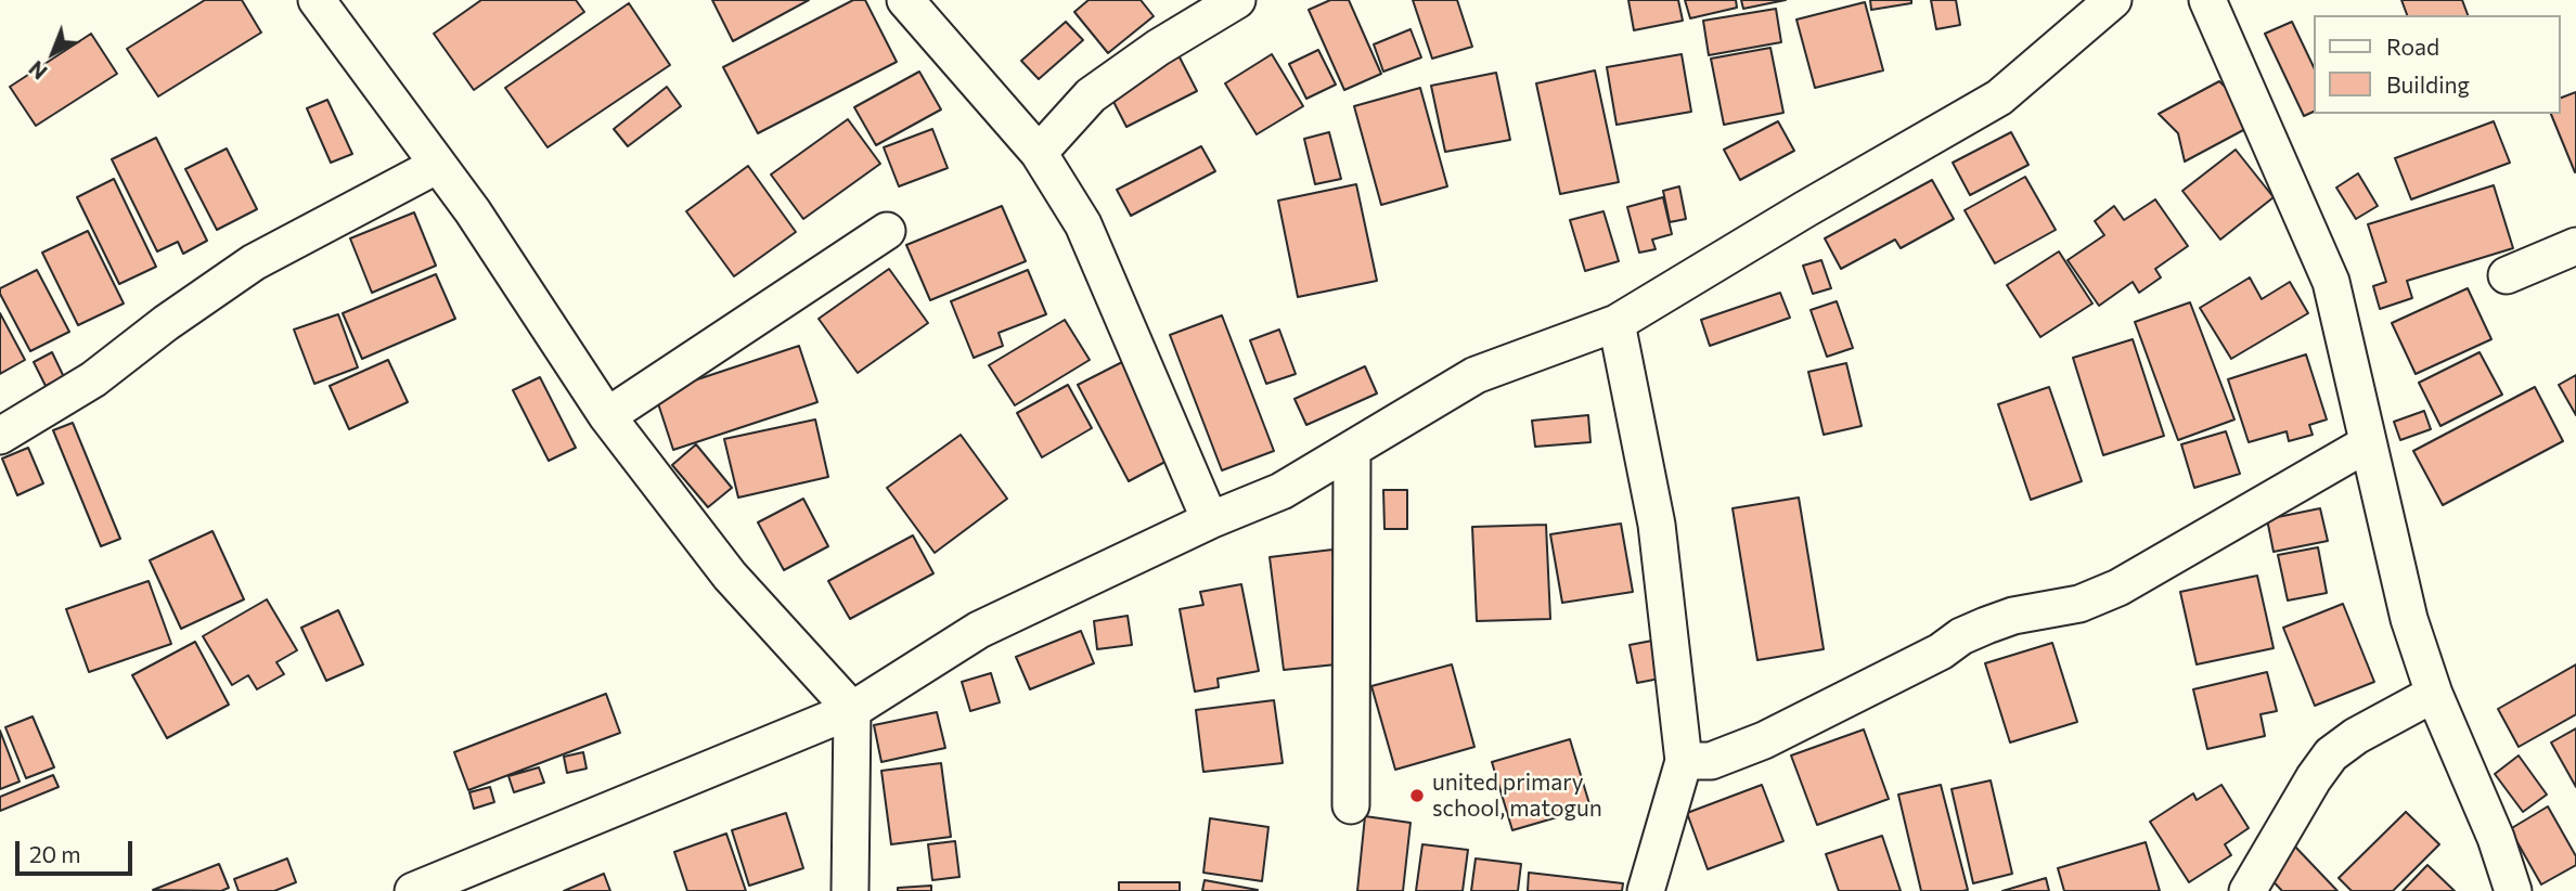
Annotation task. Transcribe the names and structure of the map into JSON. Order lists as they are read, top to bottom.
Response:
{
  "places": ["united primary school, matogun"],
  "legend": ["Road", "Building"],
  "scale_bar": "20 m",
  "north": "bottom left"
}
